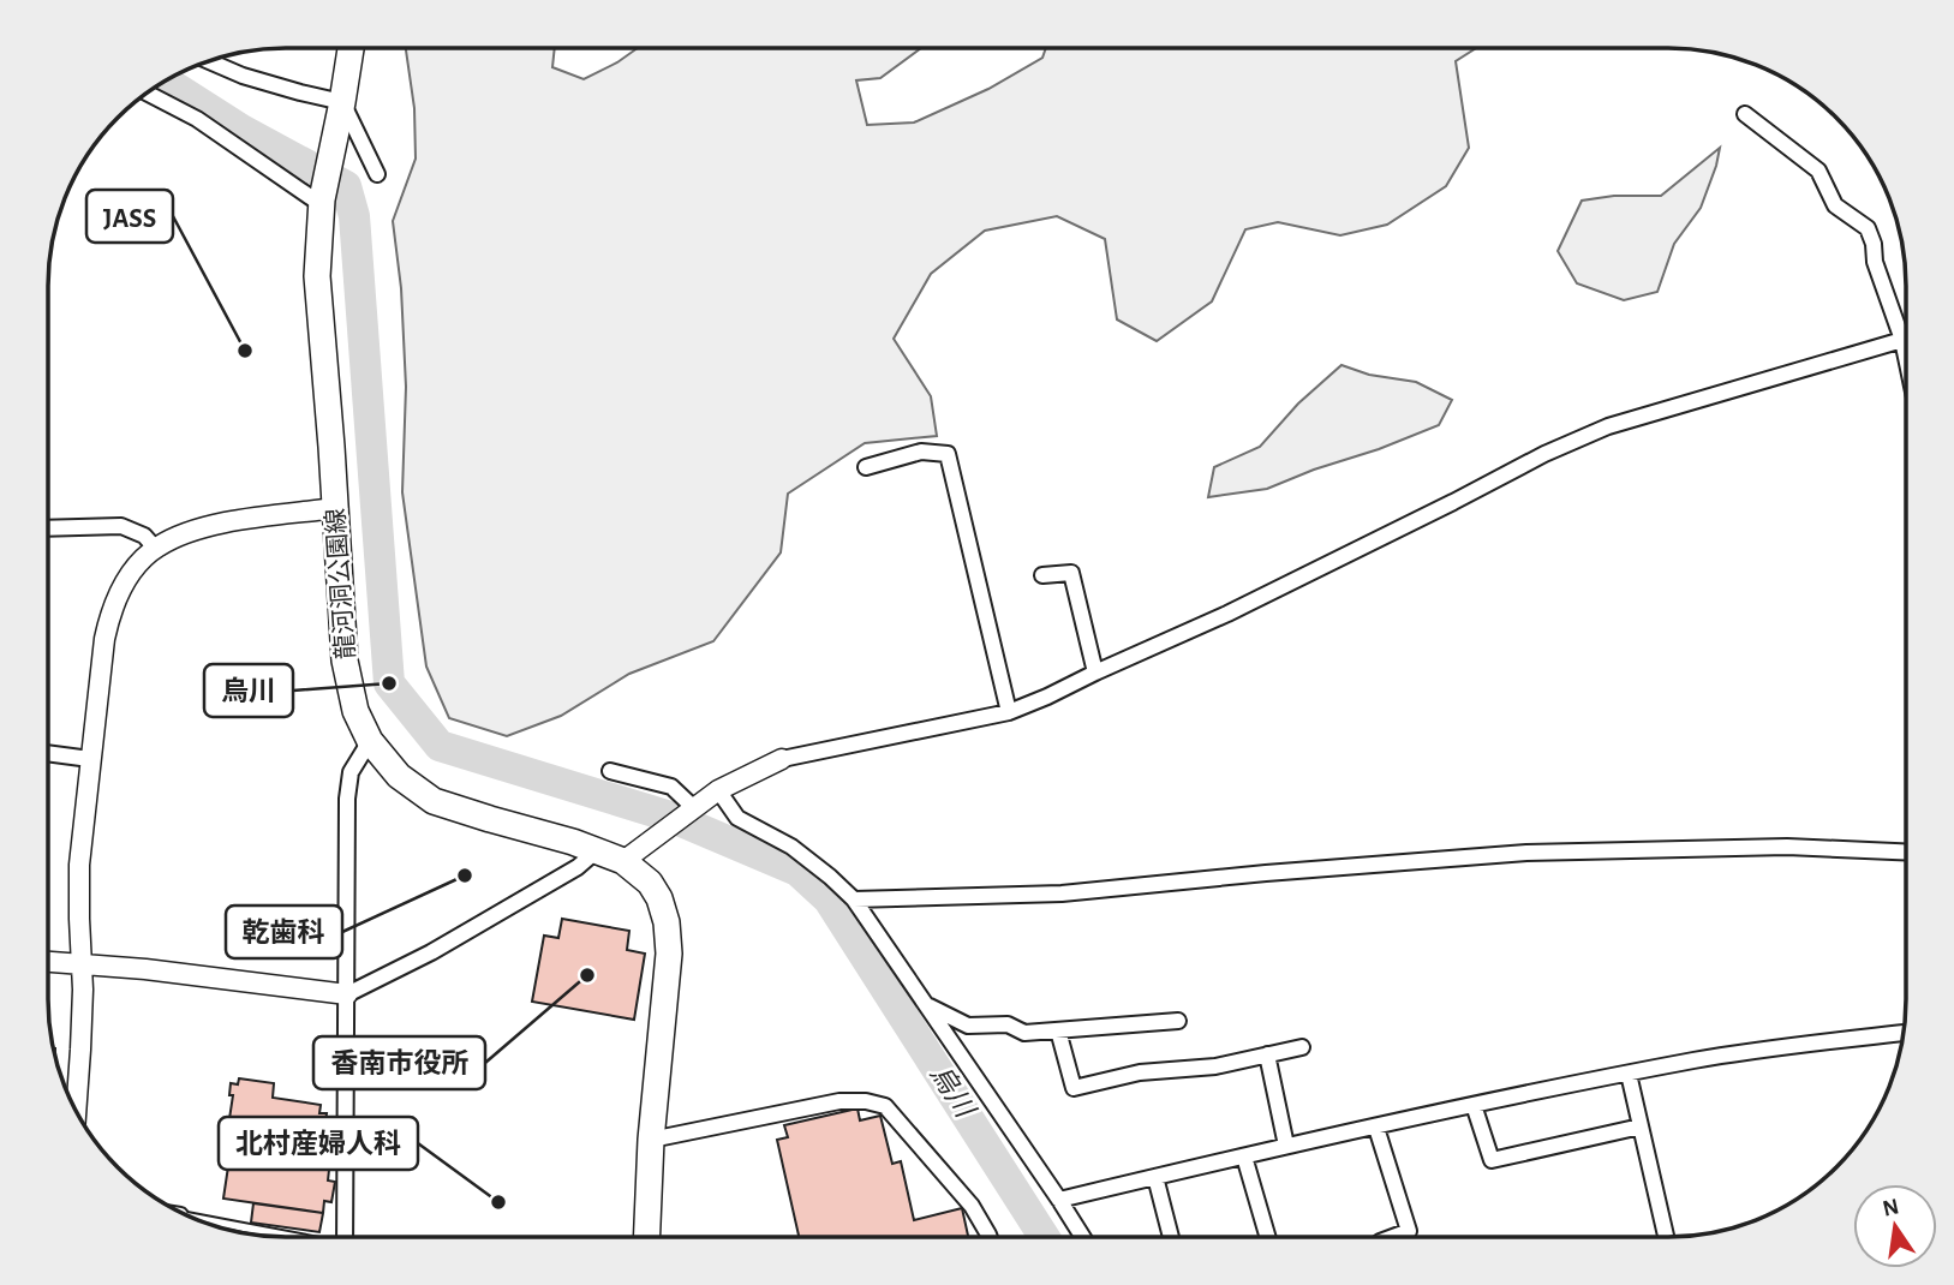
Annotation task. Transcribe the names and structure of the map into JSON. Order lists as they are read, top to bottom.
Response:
{
  "streets": {
    "main road": ["龍河洞公園線"]
  },
  "water": ["烏川"],
  "places": [
    "JASS",
    "烏川",
    "乾歯科",
    "香南市役所",
    "北村産婦人科"
  ],
  "north": "top"
}
